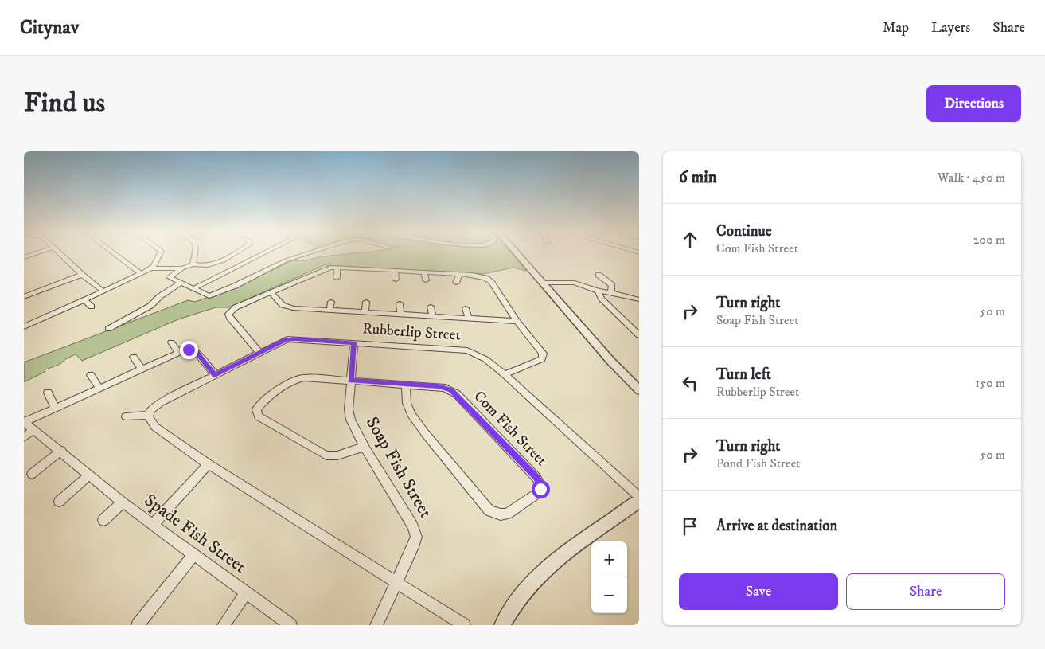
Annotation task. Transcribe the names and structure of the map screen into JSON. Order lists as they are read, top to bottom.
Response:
{
  "streets": {
    "street": [
      "Rubberlip Street",
      "Com Fish Street",
      "Soap Fish Street",
      "Spade Fish Street"
    ]
  },
  "crossings": [
    ["Rubberlip Street", "Soap Fish Street"],
    ["Com Fish Street", "Soap Fish Street"]
  ],
  "page": {
    "header": "Citynav",
    "nav": ["Map", "Layers", "Share"],
    "buttons": [
      "Directions",
      ["Save", "Share"]
    ],
    "title": "Find us",
    "heading": ["6 min", "Walk · 450 m"],
    "list": [
      ["Continue", "Com Fish Street", "200 m"],
      ["Turn right", "Soap Fish Street", "50 m"],
      ["Turn left", "Rubberlip Street", "150 m"],
      ["Turn right", "Pond Fish Street", "50 m"],
      "Arrive at destination"
    ],
    "map_buttons": ["+", "−"]
  }
}
